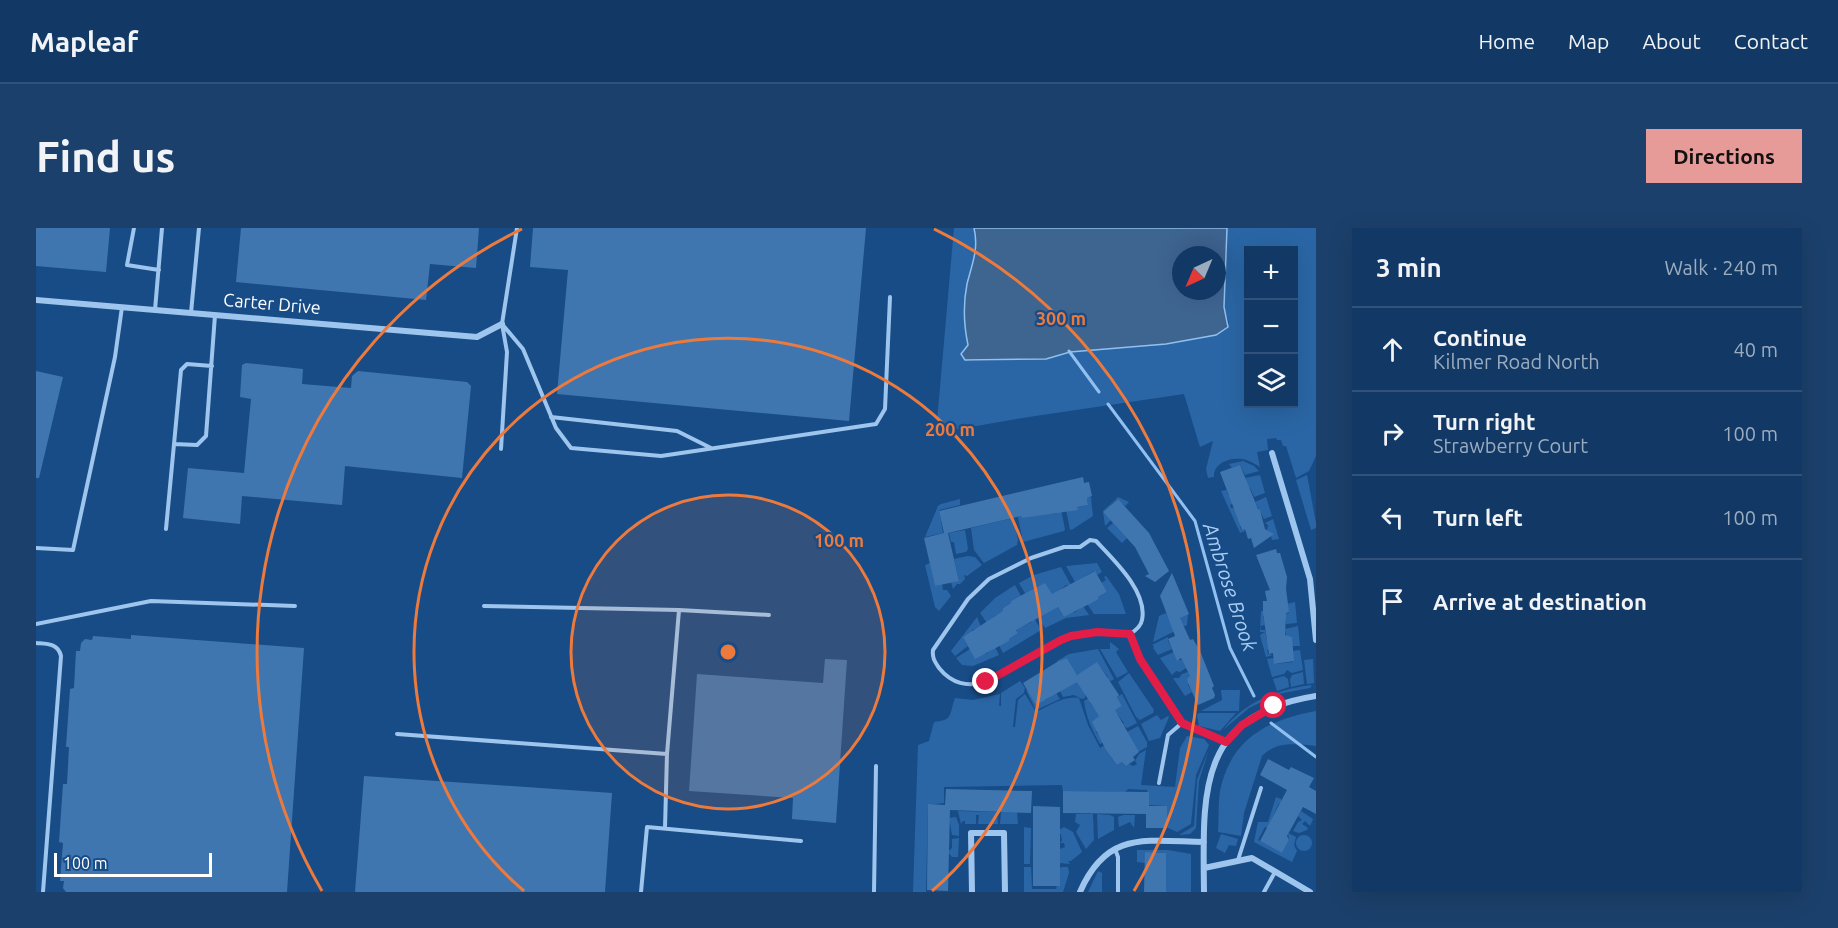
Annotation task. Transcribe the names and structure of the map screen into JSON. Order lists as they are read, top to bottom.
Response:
{
  "streets": {
    "street": ["Carter Drive"]
  },
  "water": ["Ambrose Brook"],
  "scale_bar": "100 m",
  "north": "bottom left",
  "page": {
    "header": "Mapleaf",
    "nav": [
      "Home",
      "Map",
      "About",
      "Contact"
    ],
    "buttons": "Directions",
    "title": "Find us",
    "heading": ["3 min", "Walk · 240 m"],
    "map_buttons": ["+", "−"],
    "list": [
      ["Continue", "Kilmer Road North", "40 m"],
      ["Turn right", "Strawberry Court", "100 m"],
      ["Turn left", "100 m"],
      "Arrive at destination"
    ],
    "scale": "100 m"
  },
  "rings": ["300 m", "200 m", "100 m"]
}
